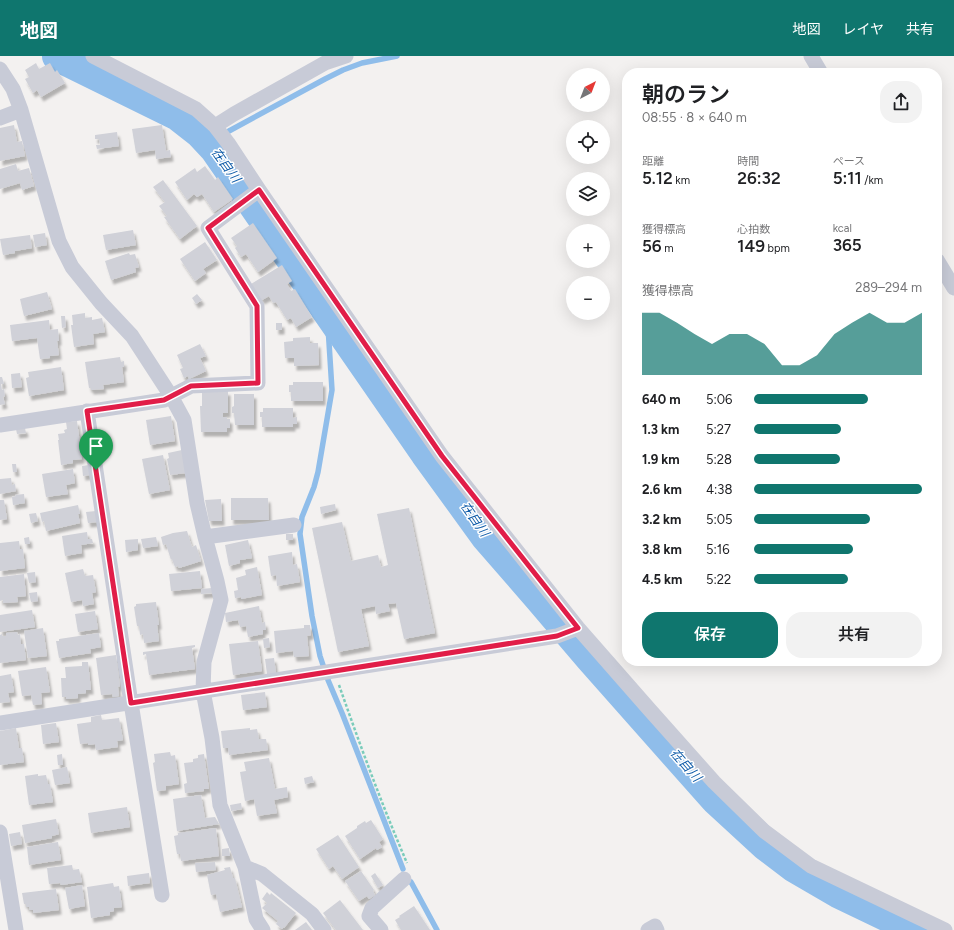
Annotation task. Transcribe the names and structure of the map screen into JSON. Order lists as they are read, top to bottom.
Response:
{
  "water": ["在自川"],
  "north": "top right",
  "page": {
    "header": "地図",
    "nav": ["地図", "レイヤ", "共有"],
    "map_buttons": ["+", "−"],
    "heading": ["朝のラン", "08:55 · 8 × 640 m"],
    "stats": [
      ["距離", "5.12 km"],
      ["時間", "26:32"],
      ["ペース", "5:11 /km"],
      ["獲得標高", "56 m"],
      ["心拍数", "149 bpm"],
      ["kcal", "365"]
    ],
    "chart": ["獲得標高", "289–294 m"],
    "list": [
      {
        "name": "640 m",
        "note": "5:06"
      },
      {
        "name": "1.3 km",
        "note": "5:27"
      },
      {
        "name": "1.9 km",
        "note": "5:28"
      },
      {
        "name": "2.6 km",
        "note": "4:38"
      },
      {
        "name": "3.2 km",
        "note": "5:05"
      },
      {
        "name": "3.8 km",
        "note": "5:16"
      },
      {
        "name": "4.5 km",
        "note": "5:22"
      }
    ],
    "buttons": ["保存", "共有"]
  }
}
